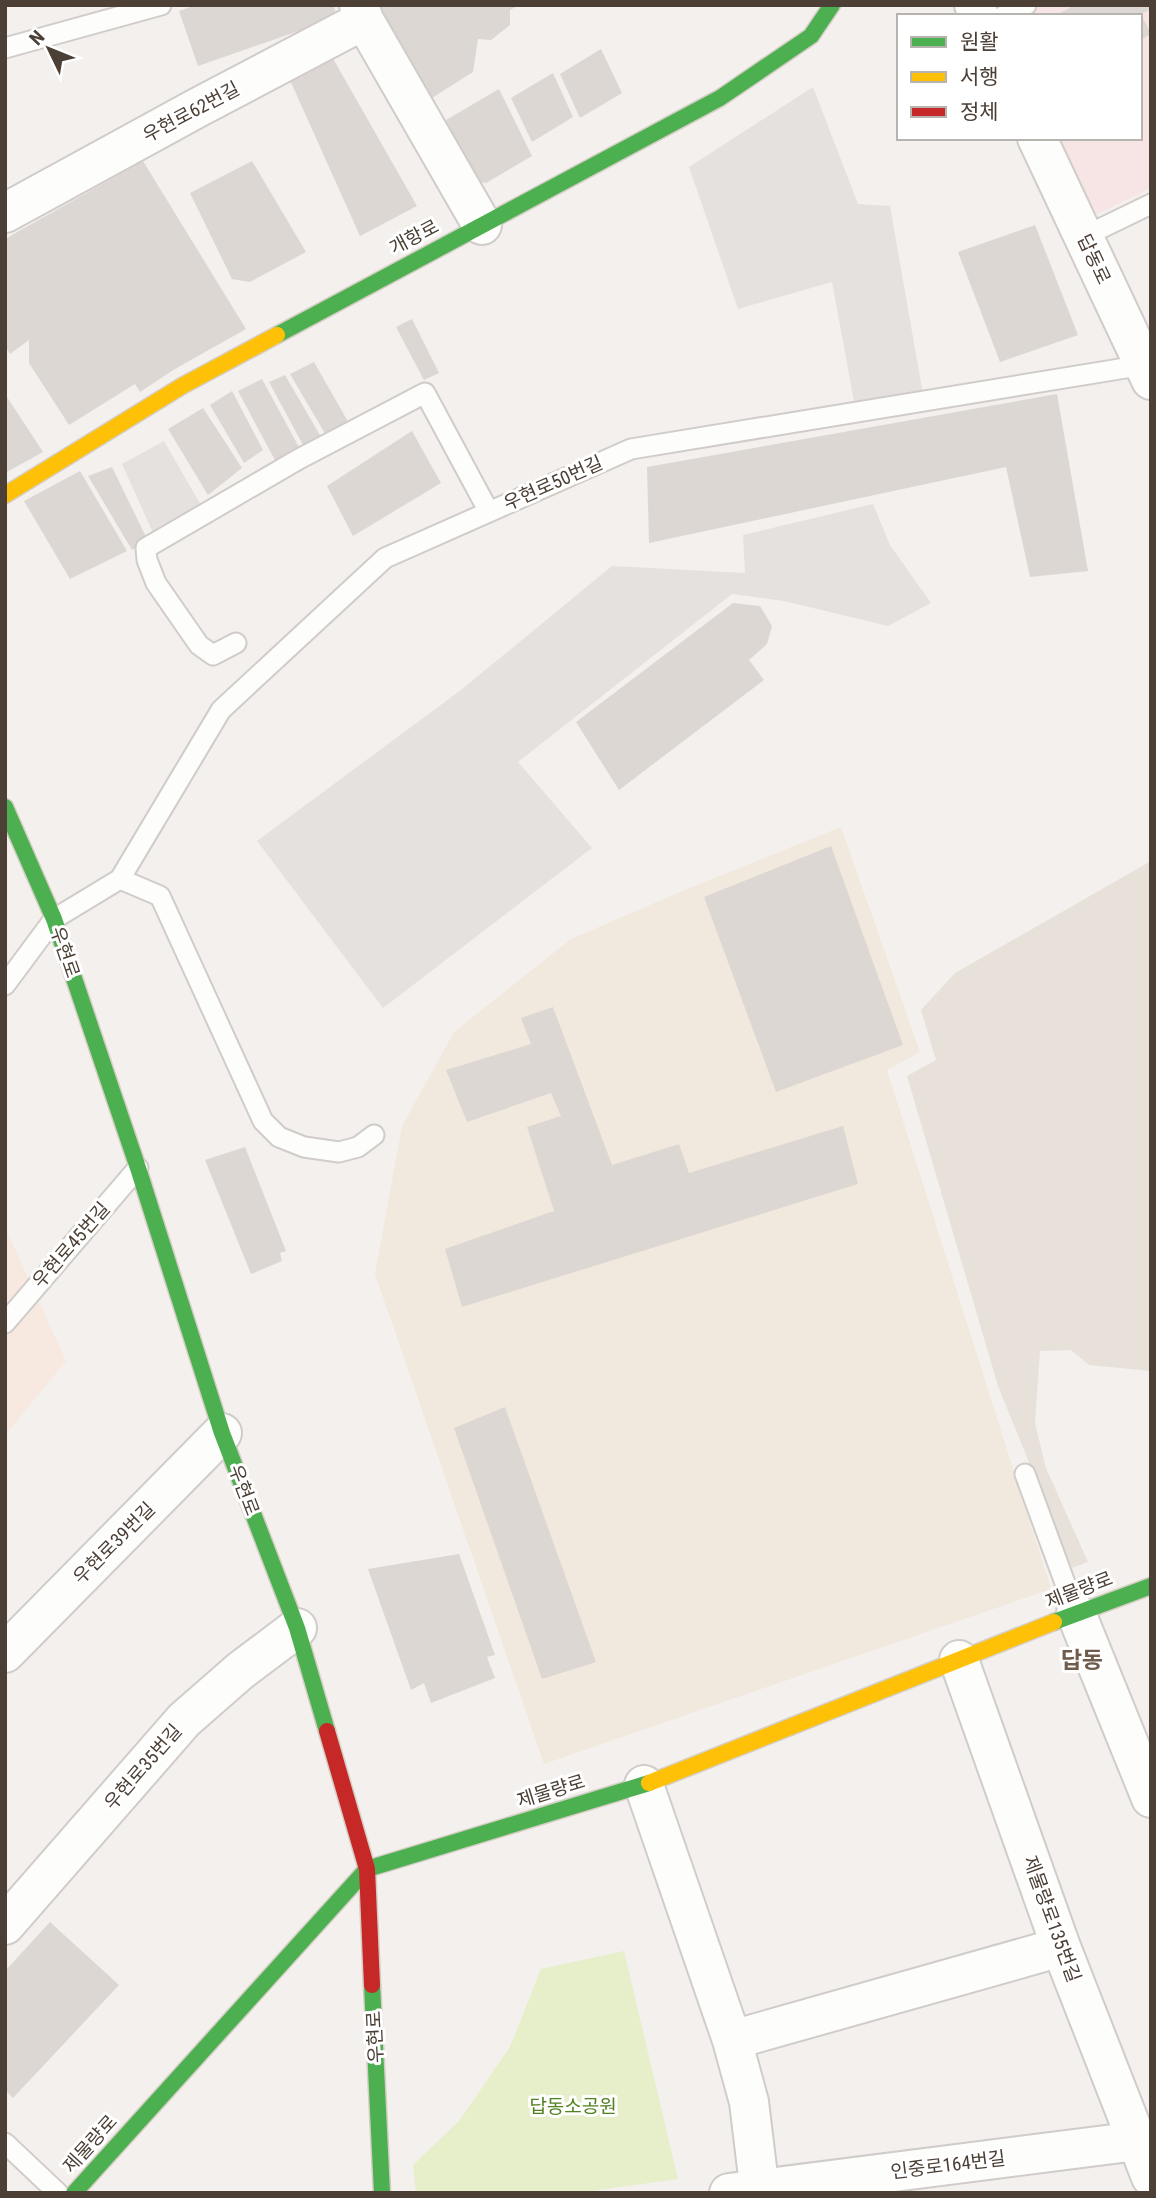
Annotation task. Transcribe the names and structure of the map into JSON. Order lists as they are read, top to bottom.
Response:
{
  "streets": {
    "street": [
      "우현로62번길",
      "개항로",
      "답동로",
      "우현로",
      "우현로39번길",
      "제물량로",
      "우현로35번길",
      "제물량로135번길",
      "인중로164번길"
    ],
    "lane": ["우현로50번길", "우현로45번길"]
  },
  "crossings": [
    ["답동로", "우현로50번길"],
    ["우현로", "우현로45번길"],
    ["우현로", "우현로39번길"],
    ["우현로", "제물량로"],
    ["우현로", "우현로35번길"],
    ["제물량로", "제물량로135번길"],
    ["제물량로", "인중로164번길"],
    ["제물량로135번길", "인중로164번길"]
  ],
  "districts": ["답동"],
  "parks": ["답동소공원"],
  "legend": ["원활", "서행", "정체"],
  "north": "top left"
}
